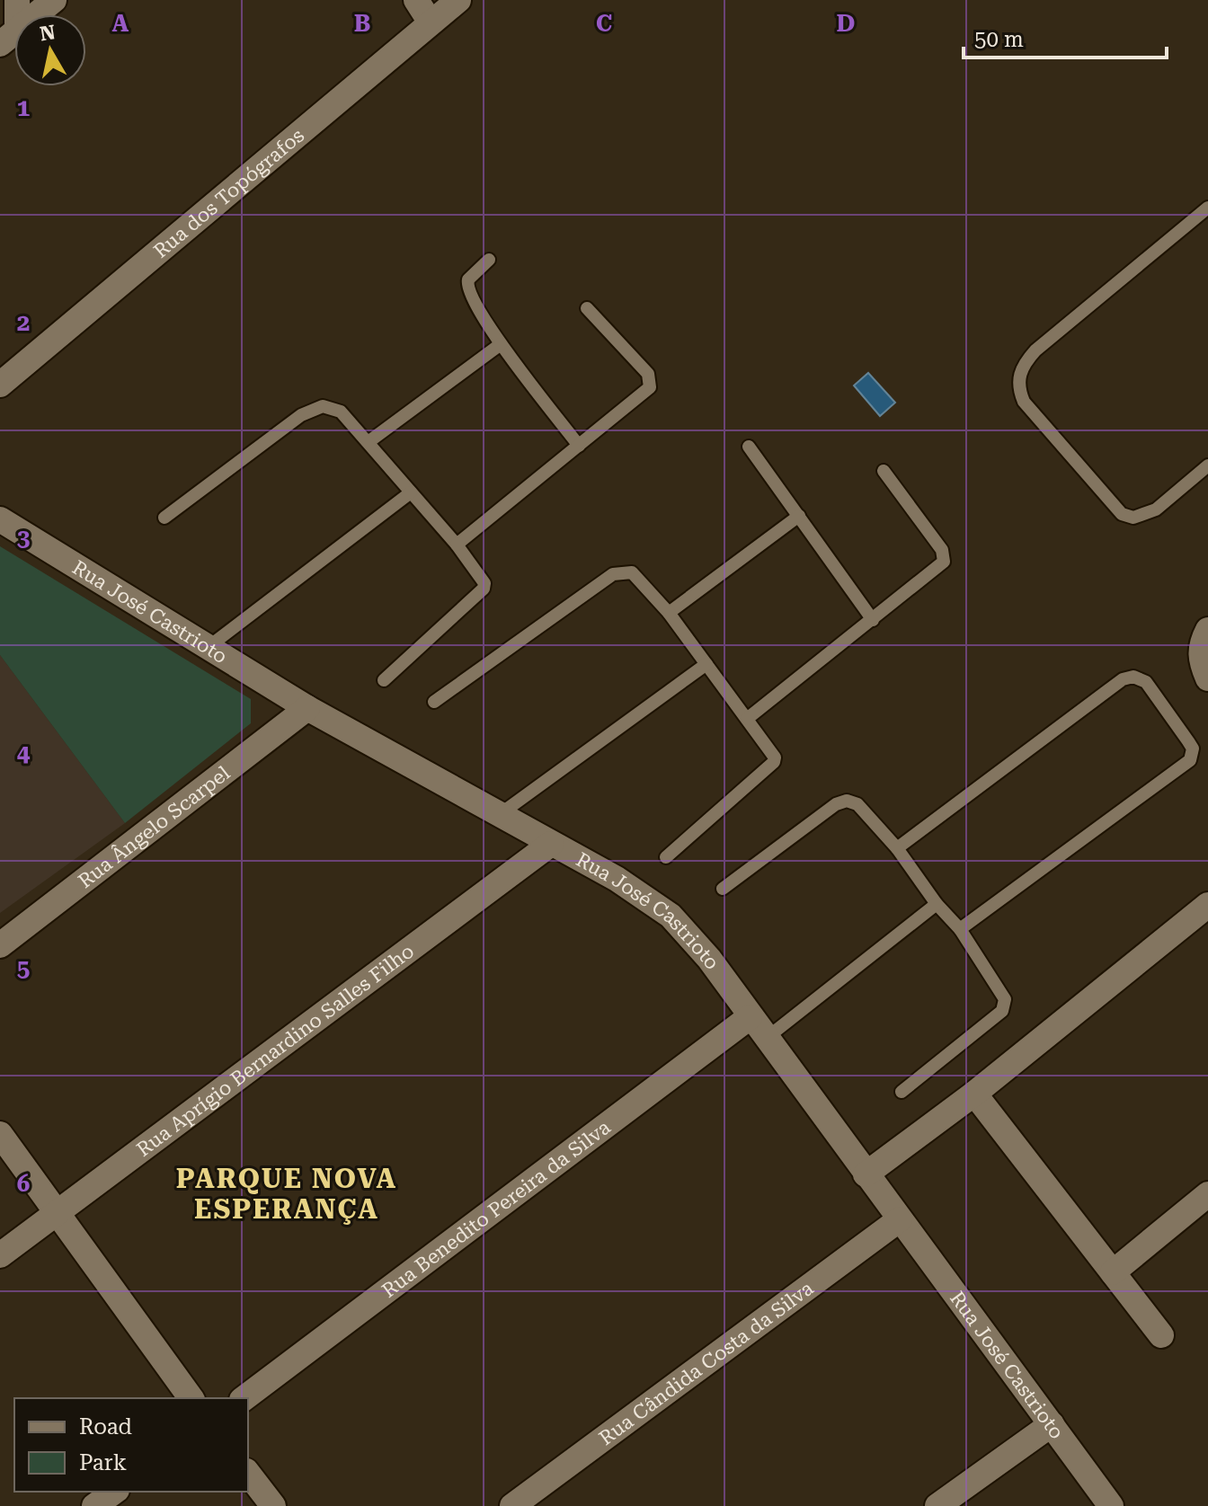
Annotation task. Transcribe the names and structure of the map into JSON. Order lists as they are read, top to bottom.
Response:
{
  "streets": {
    "street": [
      "Rua dos Topógrafos",
      "Rua José Castrioto",
      "Rua Ângelo Scarpel",
      "Rua Aprígio Bernardino Salles Filho",
      "Rua Benedito Pereira da Silva",
      "Rua Cândida Costa da Silva"
    ]
  },
  "crossings": [
    ["Rua José Castrioto", "Rua Ângelo Scarpel"],
    ["Rua José Castrioto", "Rua Aprígio Bernardino Salles Filho"],
    ["Rua José Castrioto", "Rua Benedito Pereira da Silva"],
    ["Rua José Castrioto", "Rua Cândida Costa da Silva"]
  ],
  "districts": ["PARQUE NOVA ESPERANÇA"],
  "legend": ["Road", "Park"],
  "scale_bar": "50 m",
  "north": "top",
  "grid": {
    "columns": [
      "A",
      "B",
      "C",
      "D"
    ],
    "rows": [
      "1",
      "2",
      "3",
      "4",
      "5",
      "6"
    ]
  }
}
